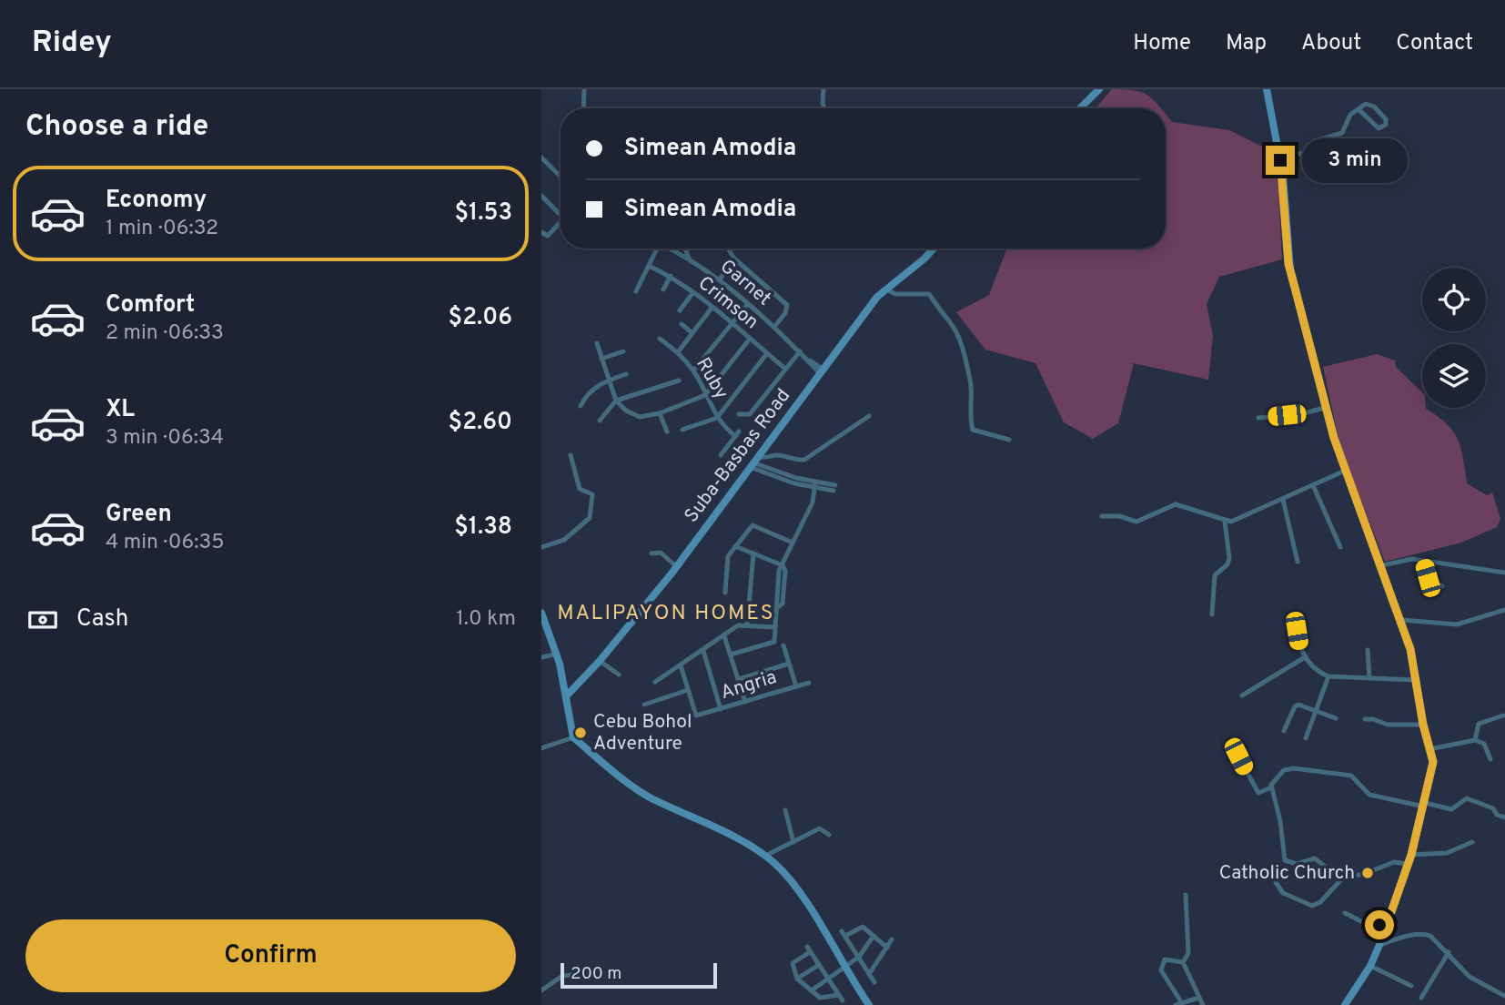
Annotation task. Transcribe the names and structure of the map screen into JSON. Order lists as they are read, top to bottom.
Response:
{
  "streets": {
    "street": [
      "Garnet",
      "Crimson",
      "Ruby",
      "Suba-Basbas Road",
      "Angria"
    ]
  },
  "crossings": [
    ["Garnet", "Suba-Basbas Road"]
  ],
  "districts": ["MALIPAYON HOMES"],
  "places": ["Cebu Bohol Adventure", "Catholic Church"],
  "scale_bar": "200 m",
  "page": {
    "header": "Ridey",
    "nav": [
      "Home",
      "Map",
      "About",
      "Contact"
    ],
    "heading": "Choose a ride",
    "banner": ["Simean Amodia", "Simean Amodia"],
    "bubble": "3 min",
    "list": [
      {
        "name": "Economy",
        "note": "1 min · 06:32",
        "value": "$1.53"
      },
      {
        "name": "Comfort",
        "note": "2 min · 06:33",
        "value": "$2.06"
      },
      {
        "name": "XL",
        "note": "3 min · 06:34",
        "value": "$2.60"
      },
      {
        "name": "Green",
        "note": "4 min · 06:35",
        "value": "$1.38"
      }
    ],
    "pay": ["Cash", "1.0 km"],
    "buttons": "Confirm",
    "scale": "200 m"
  }
}
